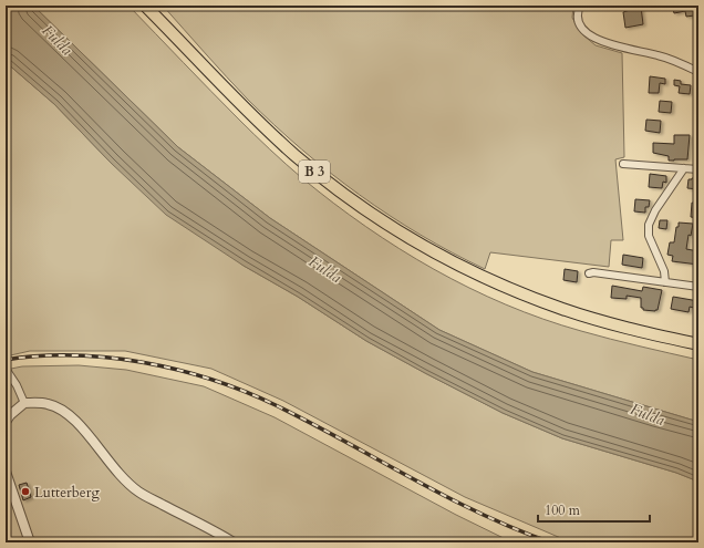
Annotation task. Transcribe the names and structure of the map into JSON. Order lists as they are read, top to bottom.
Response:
{
  "streets": {
    "main road": ["B 3"]
  },
  "water": ["Fulda"],
  "places": ["Lutterberg"],
  "scale_bar": "100 m"
}
